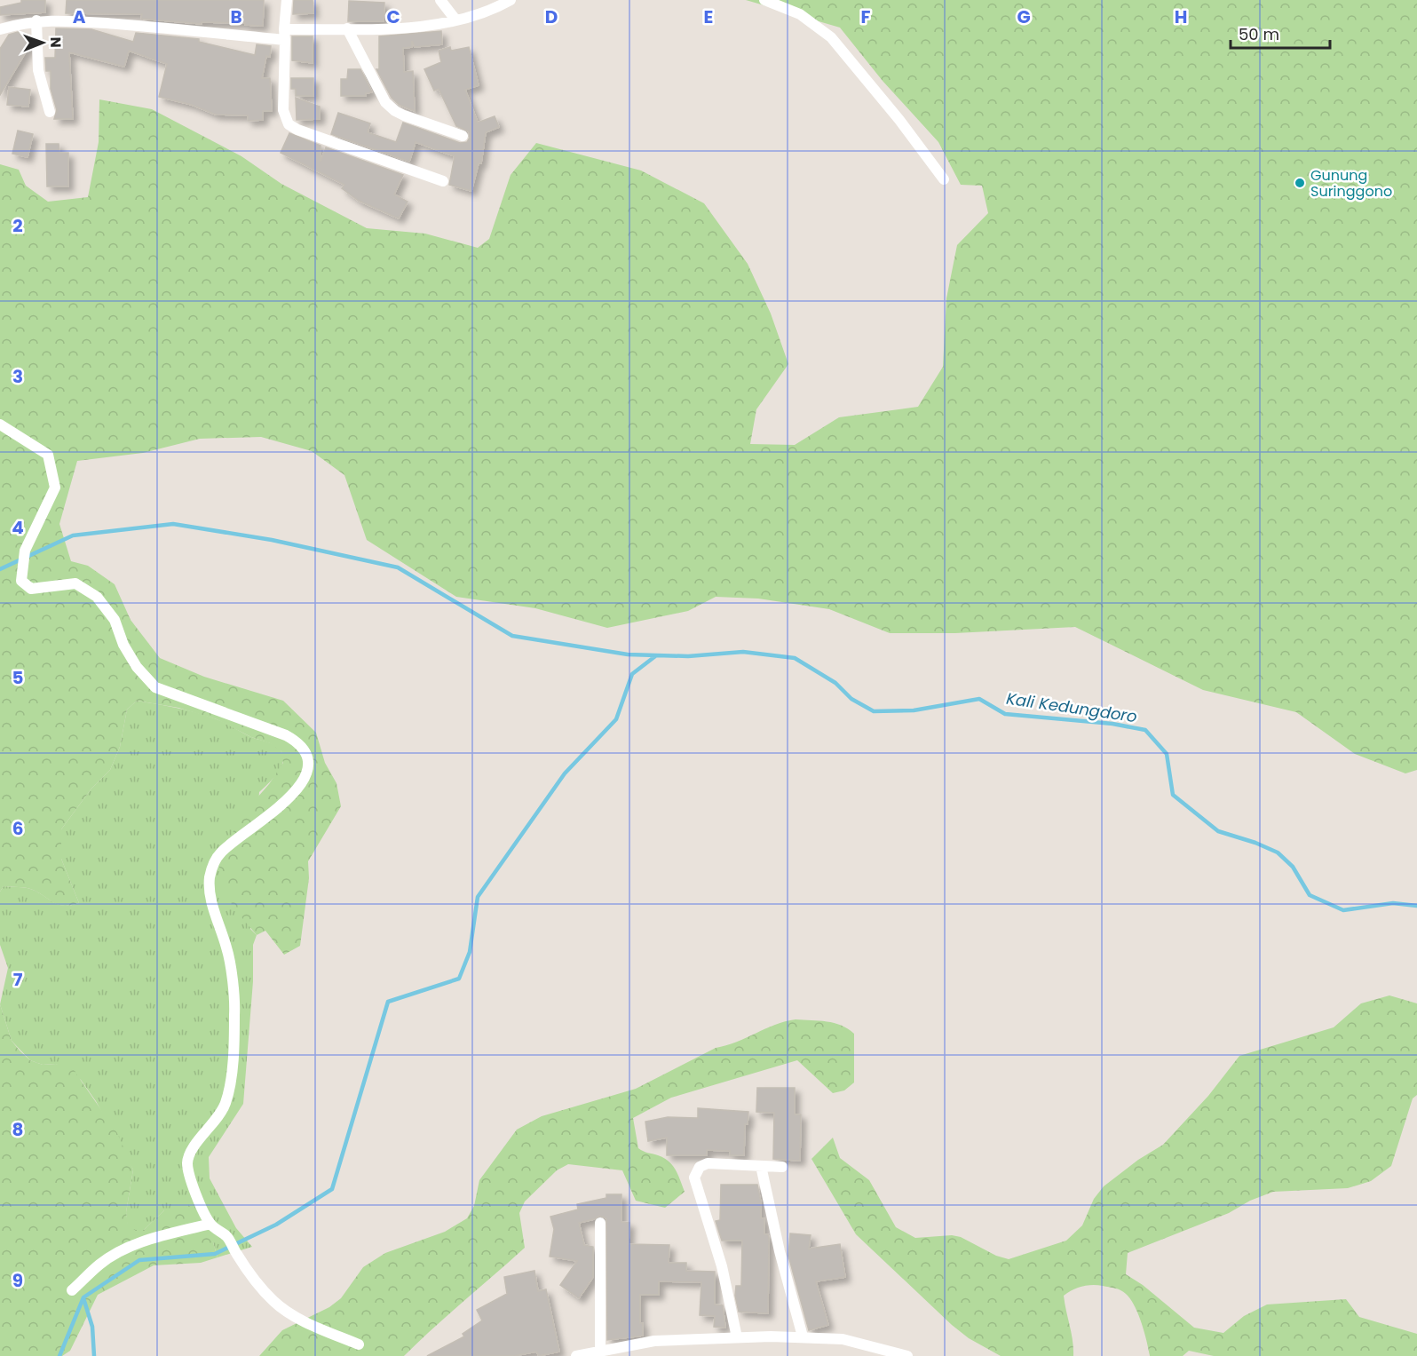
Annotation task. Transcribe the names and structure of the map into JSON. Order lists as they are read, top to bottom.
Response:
{
  "water": ["Kali Kedungdoro"],
  "places": ["Gunung Suringgono"],
  "scale_bar": "50 m",
  "north": "right",
  "grid": {
    "columns": [
      "A",
      "B",
      "C",
      "D",
      "E",
      "F",
      "G",
      "H"
    ],
    "rows": [
      "2",
      "3",
      "4",
      "5",
      "6",
      "7",
      "8",
      "9"
    ]
  }
}
